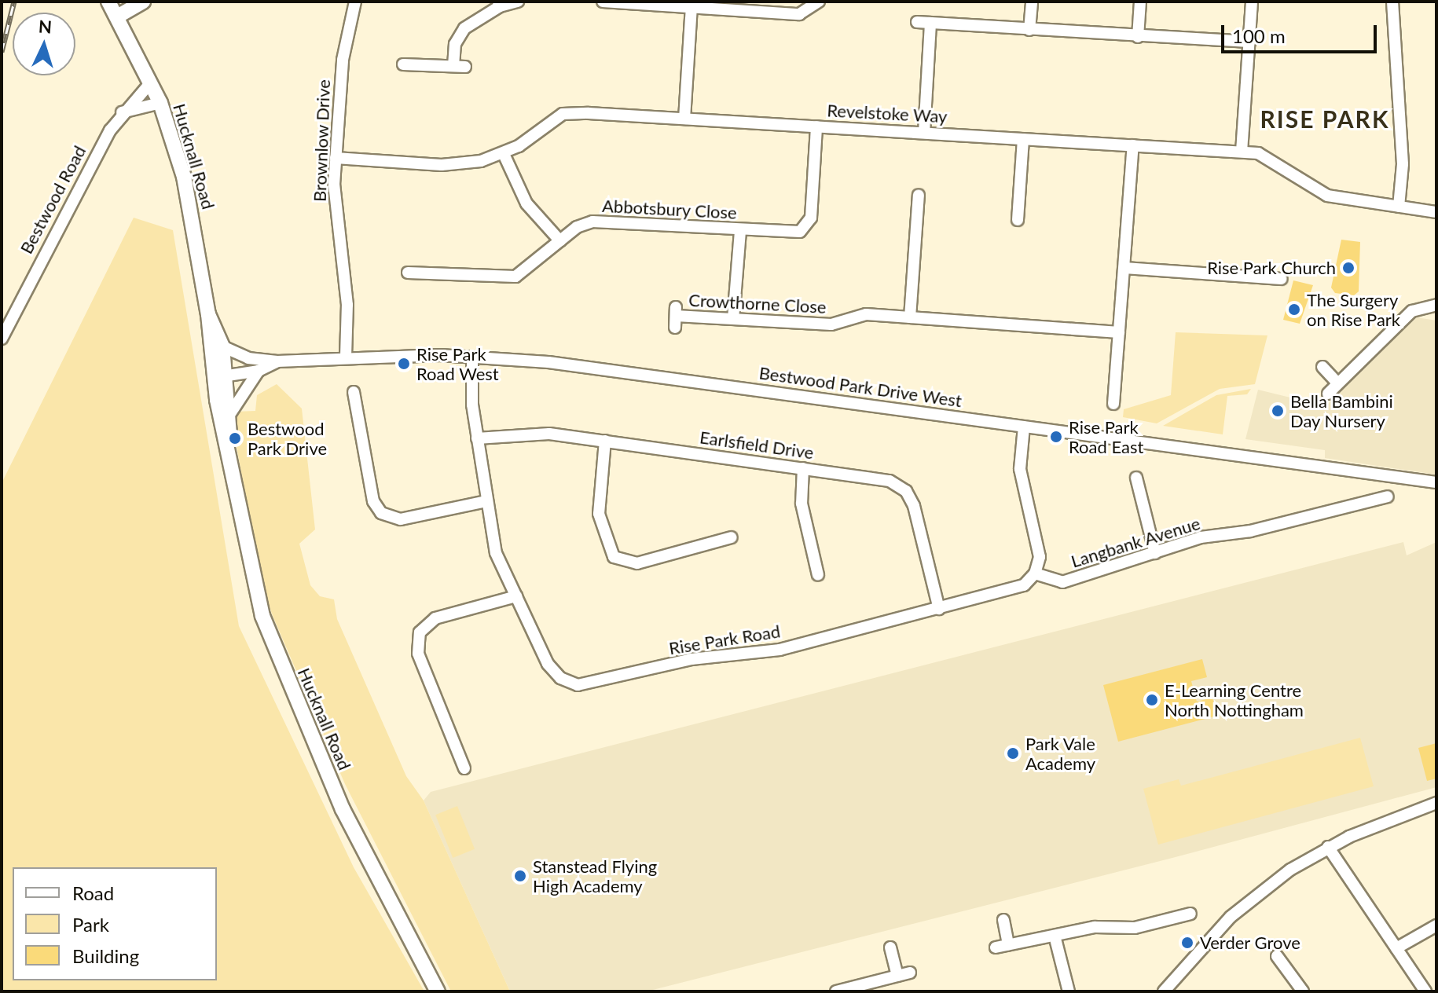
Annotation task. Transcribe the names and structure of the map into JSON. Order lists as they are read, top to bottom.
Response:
{
  "streets": {
    "main road": ["Hucknall Road"],
    "street": [
      "Revelstoke Way",
      "Brownlow Drive",
      "Bestwood Road",
      "Abbotsbury Close",
      "Crowthorne Close",
      "Bestwood Park Drive West",
      "Earlsfield Drive",
      "Langbank Avenue",
      "Rise Park Road"
    ]
  },
  "crossings": [
    ["Revelstoke Way", "Brownlow Drive"],
    ["Revelstoke Way", "Abbotsbury Close"],
    ["Brownlow Drive", "Bestwood Park Drive West"],
    ["Hucknall Road", "Bestwood Road"],
    ["Bestwood Park Drive West", "Rise Park Road"],
    ["Earlsfield Drive", "Rise Park Road"],
    ["Langbank Avenue", "Rise Park Road"]
  ],
  "districts": ["RISE PARK"],
  "places": [
    "Rise Park Church",
    "The Surgery on Rise Park",
    "Rise Park Road West",
    "Bella Bambini Day Nursery",
    "Rise Park Road East",
    "Bestwood Park Drive",
    "E-Learning Centre North Nottingham",
    "Park Vale Academy",
    "Stanstead Flying High Academy",
    "Verder Grove"
  ],
  "legend": ["Road", "Park", "Building"],
  "scale_bar": "100 m",
  "north": "top"
}
